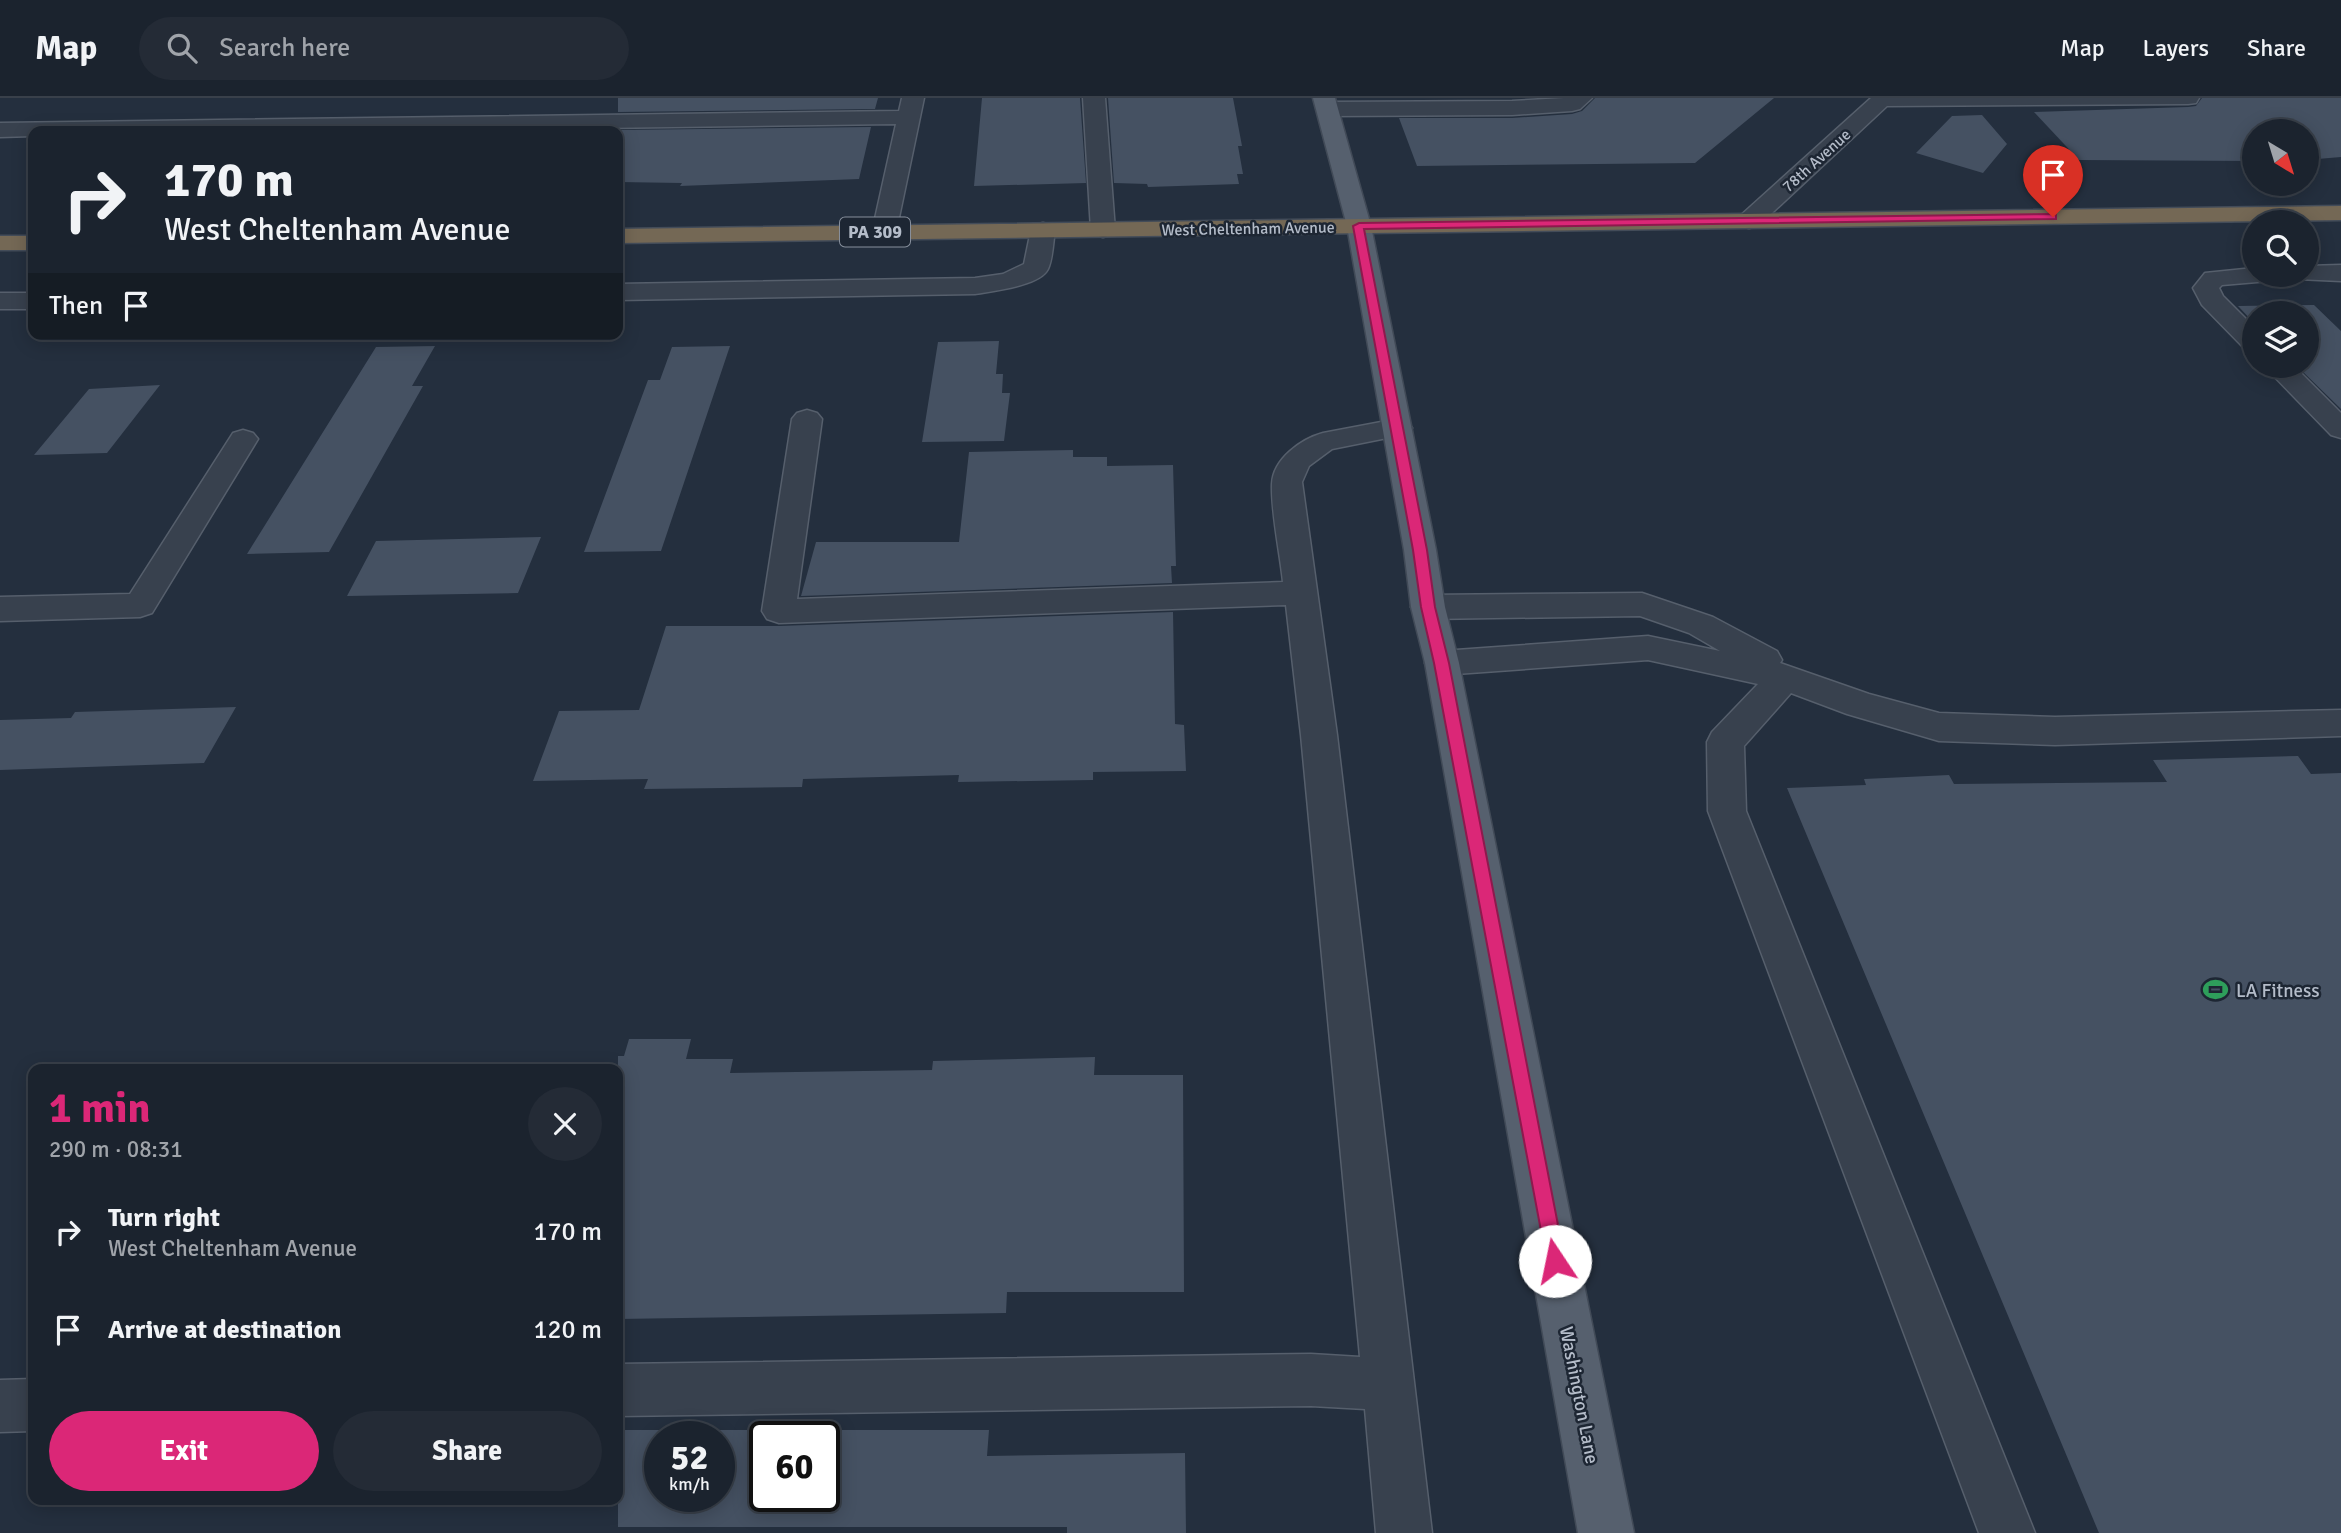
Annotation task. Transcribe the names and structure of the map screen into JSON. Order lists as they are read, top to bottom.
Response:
{
  "streets": {
    "highway": ["West Cheltenham Avenue", "PA 309"],
    "main road": ["Washington Lane"],
    "street": ["78th Avenue"]
  },
  "crossings": [
    ["78th Avenue", "West Cheltenham Avenue"],
    ["West Cheltenham Avenue", "Washington Lane"]
  ],
  "places": {
    "sports": ["LA Fitness"]
  },
  "north": "bottom right",
  "page": {
    "header": "Map",
    "search": "Search here",
    "nav": ["Map", "Layers", "Share"],
    "turn": ["170 m", "West Cheltenham Avenue"],
    "then": "Then",
    "heading": ["1 min", "290 m · 08:31"],
    "list": [
      {
        "name": "Turn right",
        "note": "West Cheltenham Avenue",
        "value": "170 m"
      },
      {
        "name": "Arrive at destination",
        "value": "120 m"
      }
    ],
    "buttons": ["Exit", "Share"],
    "speed": "52 km/h",
    "limit": "60"
  }
}
